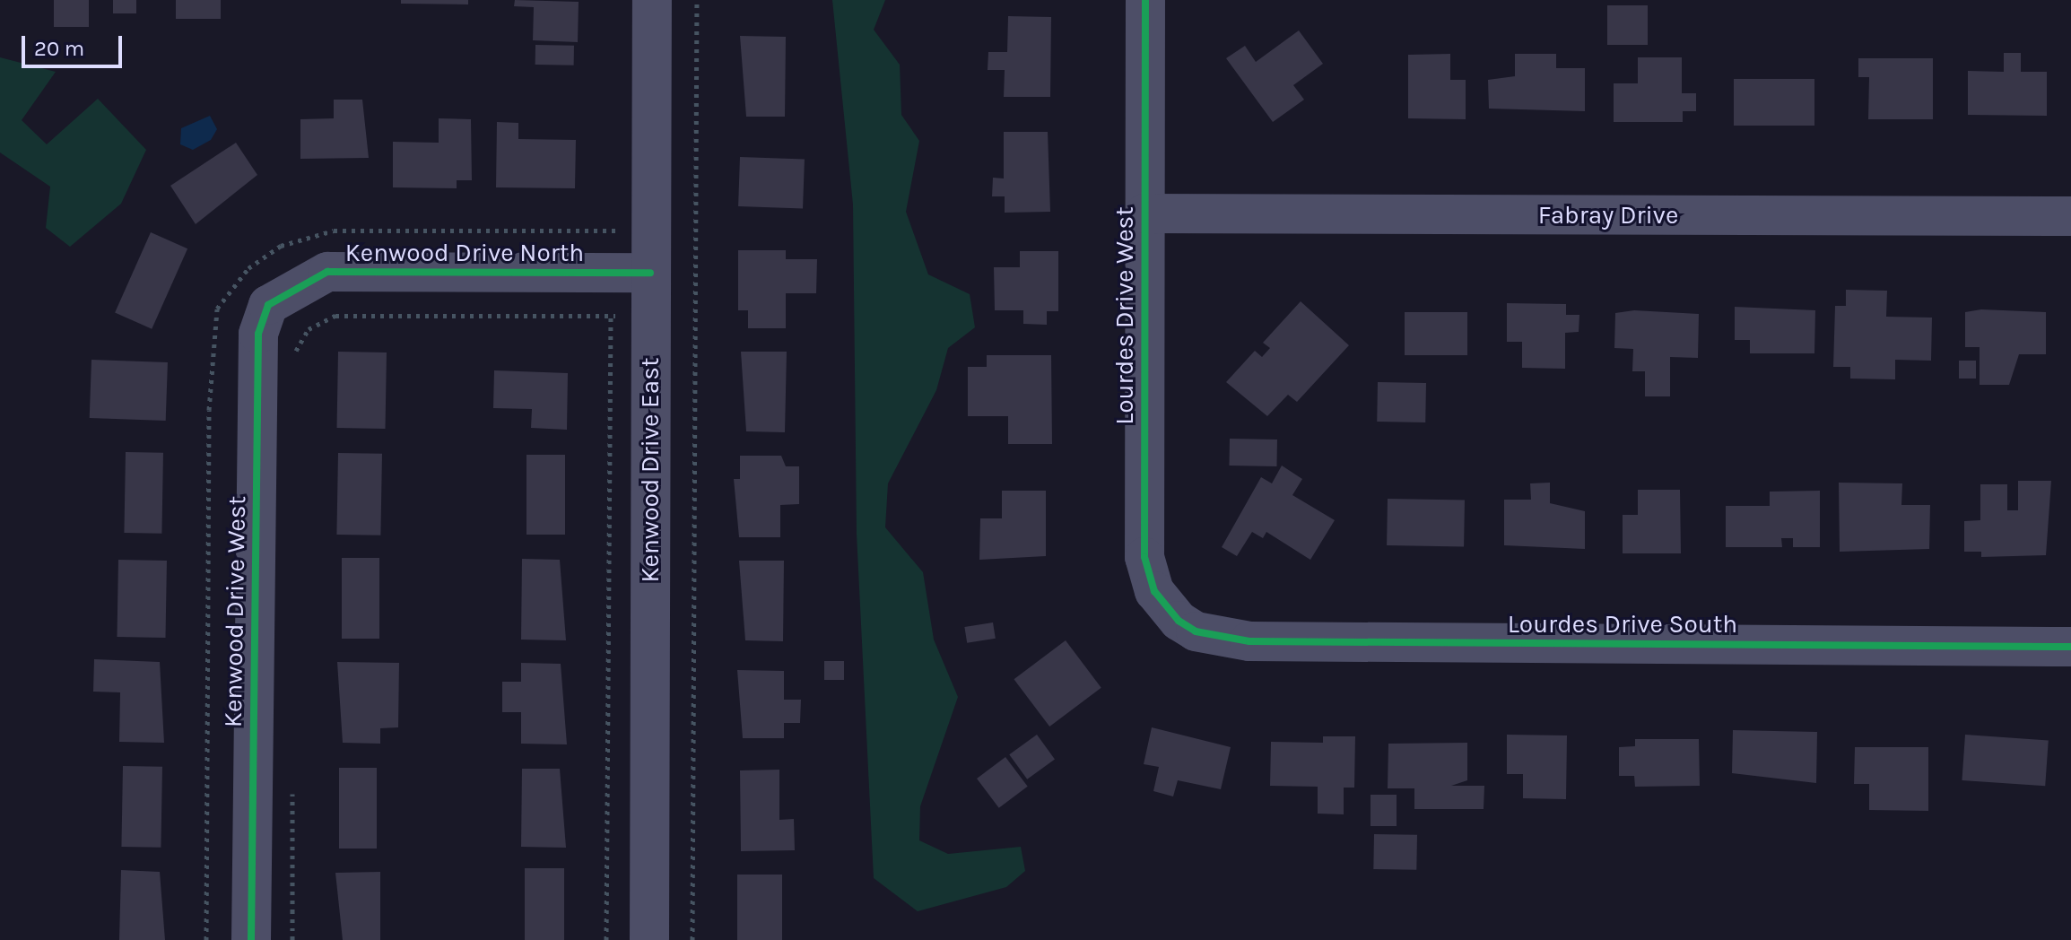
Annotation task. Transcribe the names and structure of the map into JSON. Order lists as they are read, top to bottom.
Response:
{
  "streets": {
    "street": [
      "Fabray Drive",
      "Kenwood Drive North",
      "Lourdes Drive West",
      "Kenwood Drive East",
      "Kenwood Drive West",
      "Lourdes Drive South"
    ]
  },
  "crossings": [
    ["Fabray Drive", "Lourdes Drive West"],
    ["Kenwood Drive North", "Kenwood Drive East"],
    ["Kenwood Drive North", "Kenwood Drive West"],
    ["Lourdes Drive West", "Lourdes Drive South"]
  ],
  "scale_bar": "20 m"
}
